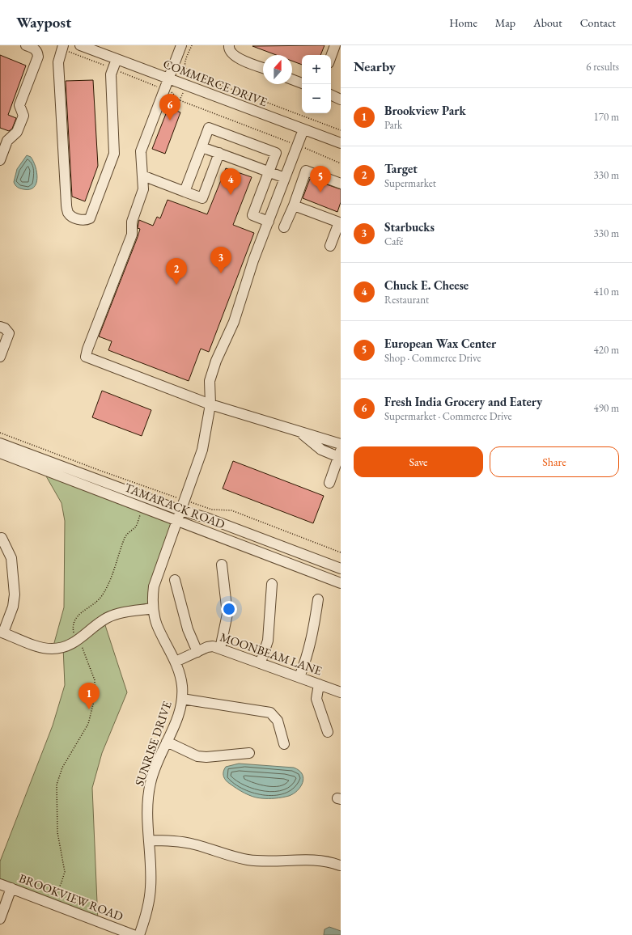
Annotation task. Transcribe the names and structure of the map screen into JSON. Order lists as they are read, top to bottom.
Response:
{
  "streets": {
    "street": [
      "COMMERCE DRIVE",
      "TAMARACK ROAD",
      "MOONBEAM LANE",
      "SUNRISE DRIVE",
      "BROOKVIEW ROAD"
    ]
  },
  "crossings": [
    ["COMMERCE DRIVE", "SUNRISE DRIVE"],
    ["TAMARACK ROAD", "SUNRISE DRIVE"],
    ["MOONBEAM LANE", "SUNRISE DRIVE"]
  ],
  "north": "top",
  "page": {
    "header": "Waypost",
    "nav": [
      "Home",
      "Map",
      "About",
      "Contact"
    ],
    "heading": ["Nearby", "6 results"],
    "map_buttons": ["+", "−"],
    "list": [
      {
        "mark": "1",
        "name": "Brookview Park",
        "note": "Park",
        "value": "170 m"
      },
      {
        "mark": "2",
        "name": "Target",
        "note": "Supermarket",
        "value": "330 m"
      },
      {
        "mark": "3",
        "name": "Starbucks",
        "note": "Café",
        "value": "330 m"
      },
      {
        "mark": "4",
        "name": "Chuck E. Cheese",
        "note": "Restaurant",
        "value": "410 m"
      },
      {
        "mark": "5",
        "name": "European Wax Center",
        "note": "Shop · Commerce Drive",
        "value": "420 m"
      },
      {
        "mark": "6",
        "name": "Fresh India Grocery and Eatery",
        "note": "Supermarket · Commerce Drive",
        "value": "490 m"
      }
    ],
    "pins": [
      "6",
      "5",
      "4",
      "3",
      "2",
      "1"
    ],
    "buttons": ["Save", "Share"]
  }
}
